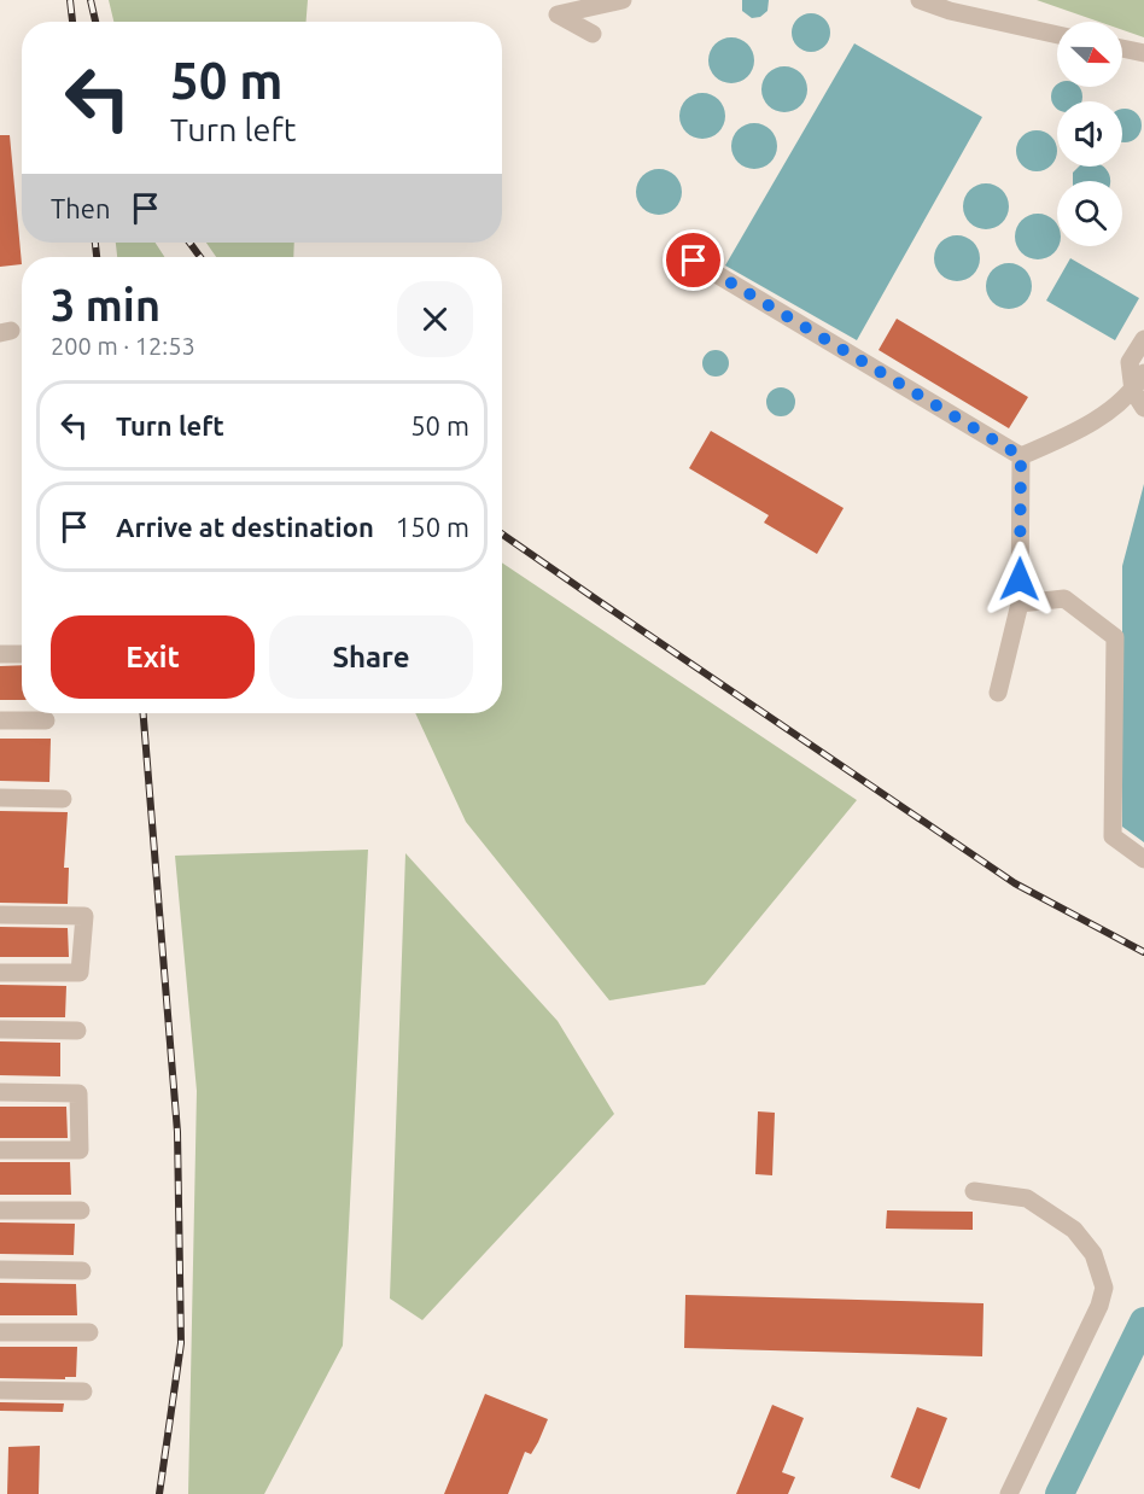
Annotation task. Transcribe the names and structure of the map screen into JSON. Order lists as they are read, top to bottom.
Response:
{
  "north": "right",
  "page": {
    "turn": ["50 m", "Turn left"],
    "then": "Then",
    "heading": ["3 min", "200 m · 12:53"],
    "list": [
      {
        "name": "Turn left",
        "value": "50 m"
      },
      {
        "name": "Arrive at destination",
        "value": "150 m"
      }
    ],
    "buttons": ["Exit", "Share"]
  }
}
